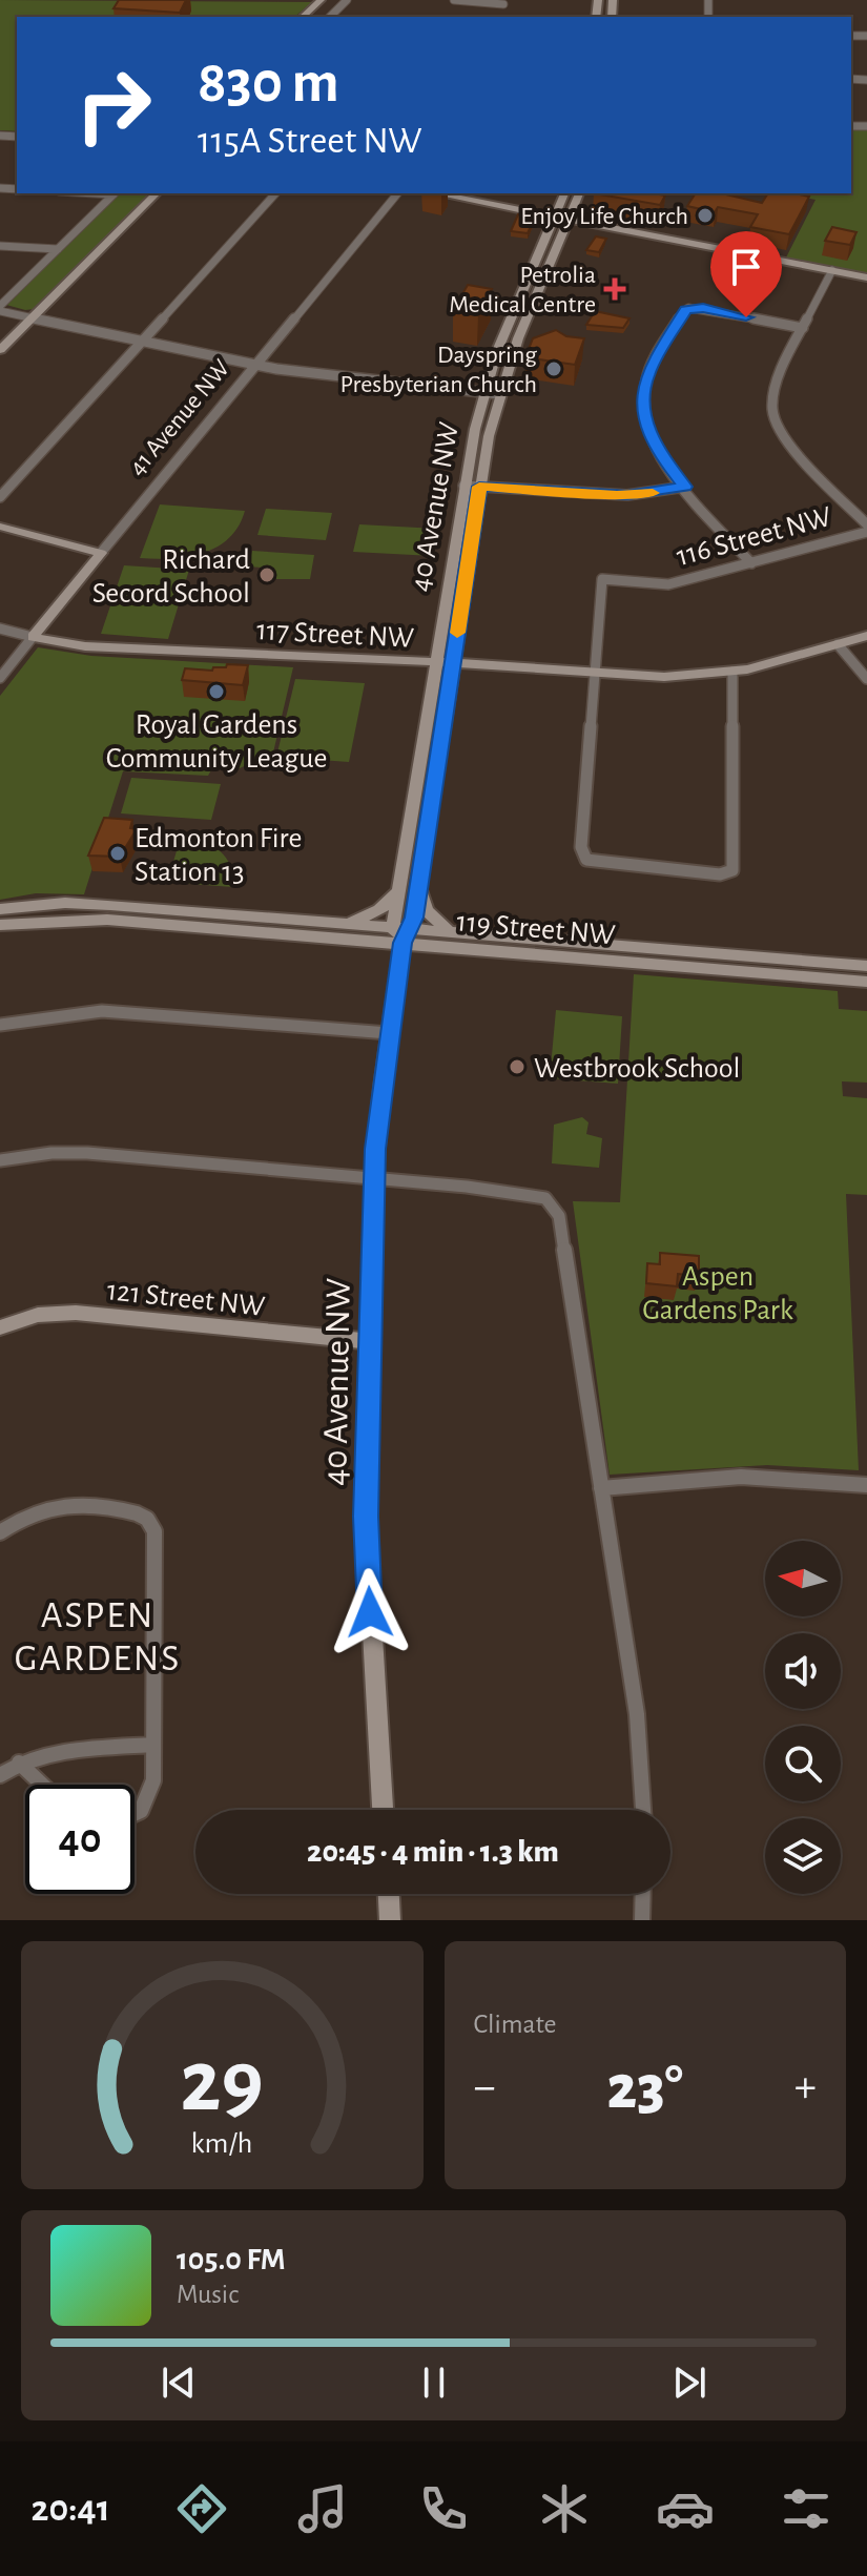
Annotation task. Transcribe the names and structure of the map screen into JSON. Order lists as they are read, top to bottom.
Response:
{
  "streets": {
    "street": [
      "41 Avenue NW",
      "40 Avenue NW",
      "116 Street NW",
      "117 Street NW",
      "119 Street NW",
      "121 Street NW"
    ]
  },
  "crossings": [
    ["41 Avenue NW", "117 Street NW"],
    ["40 Avenue NW", "117 Street NW"],
    ["40 Avenue NW", "119 Street NW"],
    ["40 Avenue NW", "121 Street NW"],
    ["116 Street NW", "117 Street NW"]
  ],
  "districts": ["ASPEN GARDENS"],
  "parks": ["Aspen Gardens Park"],
  "places": {
    "other": [
      "Enjoy Life Church",
      "Dayspring Presbyterian Church",
      "Richard Secord School",
      "Royal Gardens Community League",
      "Edmonton Fire Station 13",
      "Westbrook School"
    ],
    "health": ["Petrolia Medical Centre"]
  },
  "north": "left",
  "page": {
    "turn": ["830 m", "115A Street NW"],
    "limit": "40",
    "trip": "20:45 · 4 min · 1.3 km",
    "tile": "Climate",
    "heat": ["−", "23°", "+"],
    "song": ["105.0 FM", "Music"],
    "tabs": "20:41",
    "gauge": ["29", "km/h"]
  }
}
